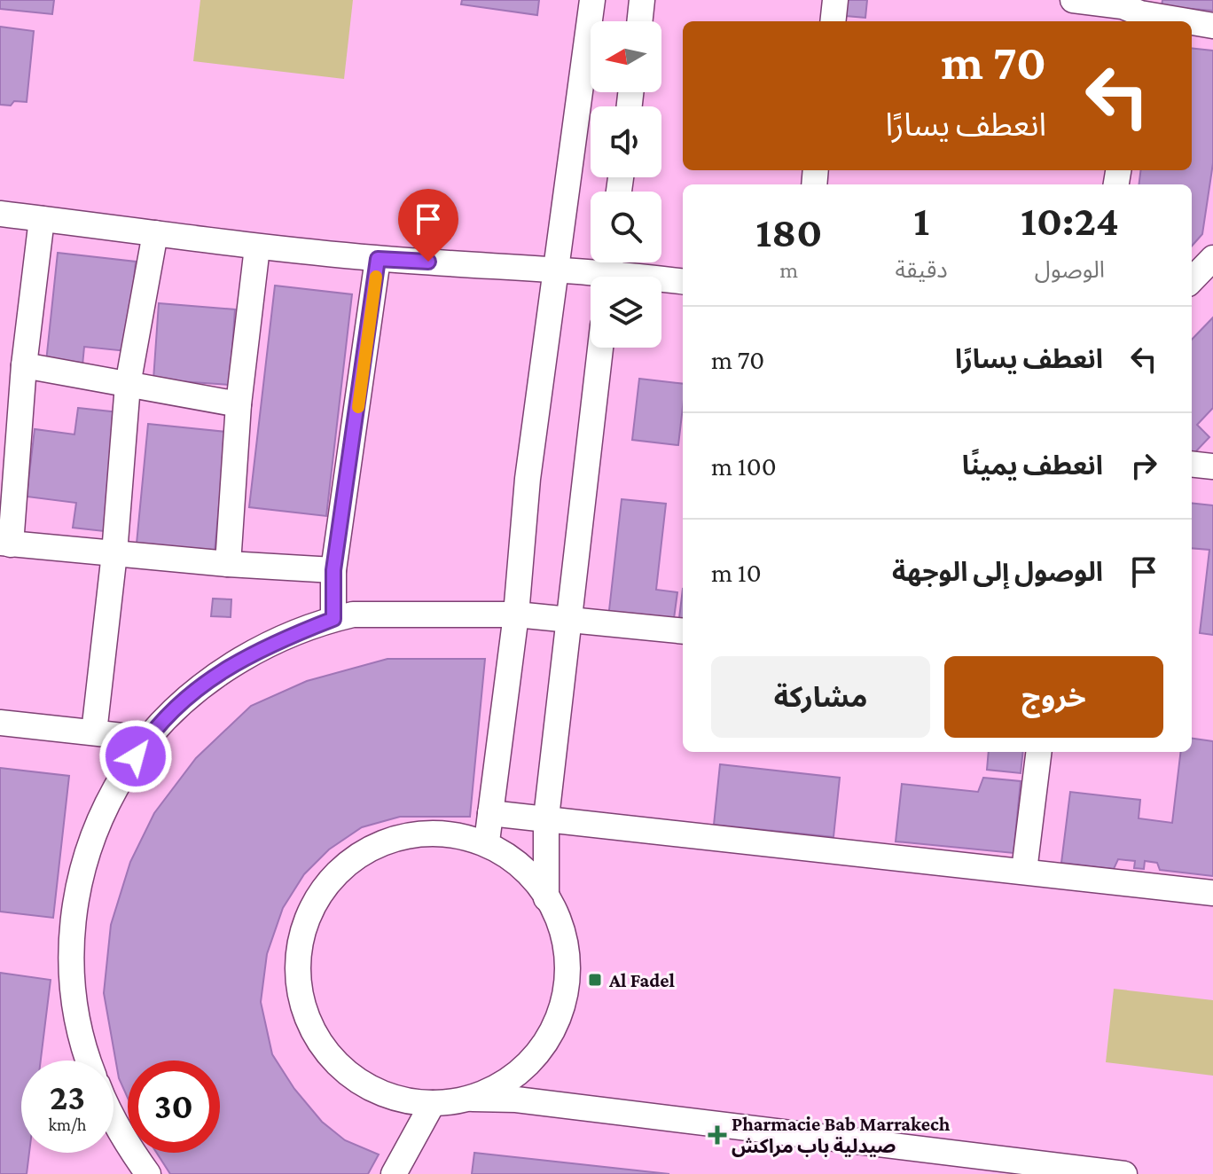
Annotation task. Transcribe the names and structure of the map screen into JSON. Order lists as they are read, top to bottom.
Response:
{
  "places": {
    "transit": ["Al Fadel"],
    "health": ["Pharmacie Bab Marrakech صيدلية باب مراكش"]
  },
  "north": "left",
  "page": {
    "turn": ["70 m", "انعطف يسارًا"],
    "eta": [
      "10:24",
      "الوصول",
      "1",
      "دقيقة",
      "180",
      "m"
    ],
    "list": [
      {
        "name": "انعطف يسارًا",
        "value": "70 m"
      },
      {
        "name": "انعطف يمينًا",
        "value": "100 m"
      },
      {
        "name": "الوصول إلى الوجهة",
        "value": "10 m"
      }
    ],
    "buttons": ["خروج", "مشاركة"],
    "speed": "23 km/h",
    "limit": "30"
  }
}
